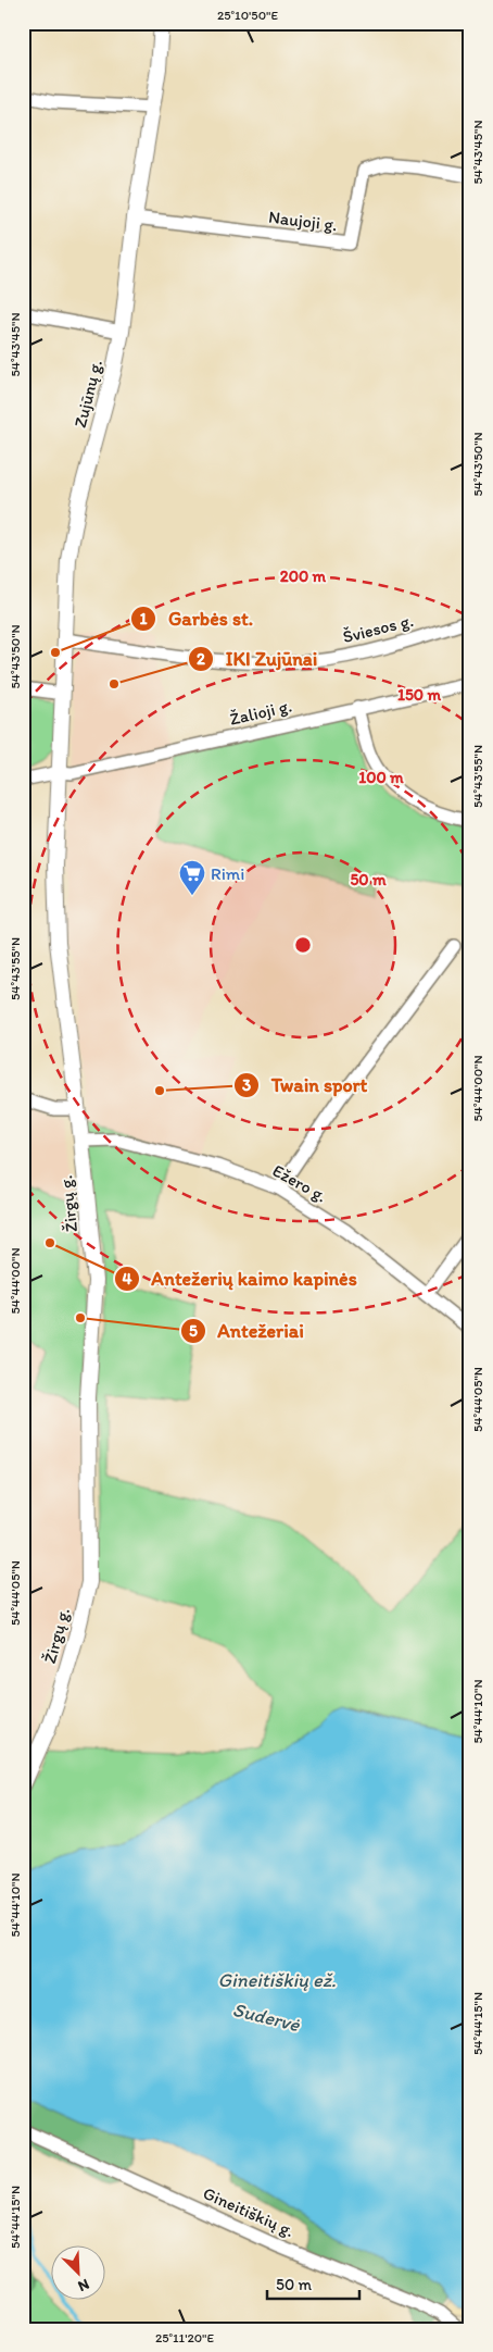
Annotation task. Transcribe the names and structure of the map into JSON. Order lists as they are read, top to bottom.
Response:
{
  "streets": {
    "street": [
      "Naujoji g.",
      "Zujūnų g.",
      "Šviesos g.",
      "Žalioji g.",
      "Ežero g.",
      "Žirgų g.",
      "Gineitiškių g."
    ]
  },
  "crossings": [
    ["Naujoji g.", "Zujūnų g."],
    ["Zujūnų g.", "Šviesos g."],
    ["Zujūnų g.", "Žalioji g."],
    ["Zujūnų g.", "Žirgų g."],
    ["Žalioji g.", "Žirgų g."],
    ["Ežero g.", "Žirgų g."]
  ],
  "water": ["Gineitiškių ež.", "Sudervė"],
  "places": {
    "other": [
      "Garbės st.",
      "IKI Zujūnai",
      "Twain sport",
      "Antežerių kaimo kapinės",
      "Antežeriai"
    ],
    "supermarket": ["Rimi"]
  },
  "scale_bar": "50 m",
  "north": "bottom right",
  "coordinates": [
    "25°10'50\"E",
    "54°43'45\"N",
    "54°43'50\"N",
    "54°43'55\"N",
    "54°44'00\"N",
    "54°44'05\"N",
    "54°44'10\"N",
    "54°44'15\"N",
    "25°11'20\"E"
  ],
  "rings": [
    "200 m",
    "150 m",
    "100 m",
    "50 m"
  ]
}
